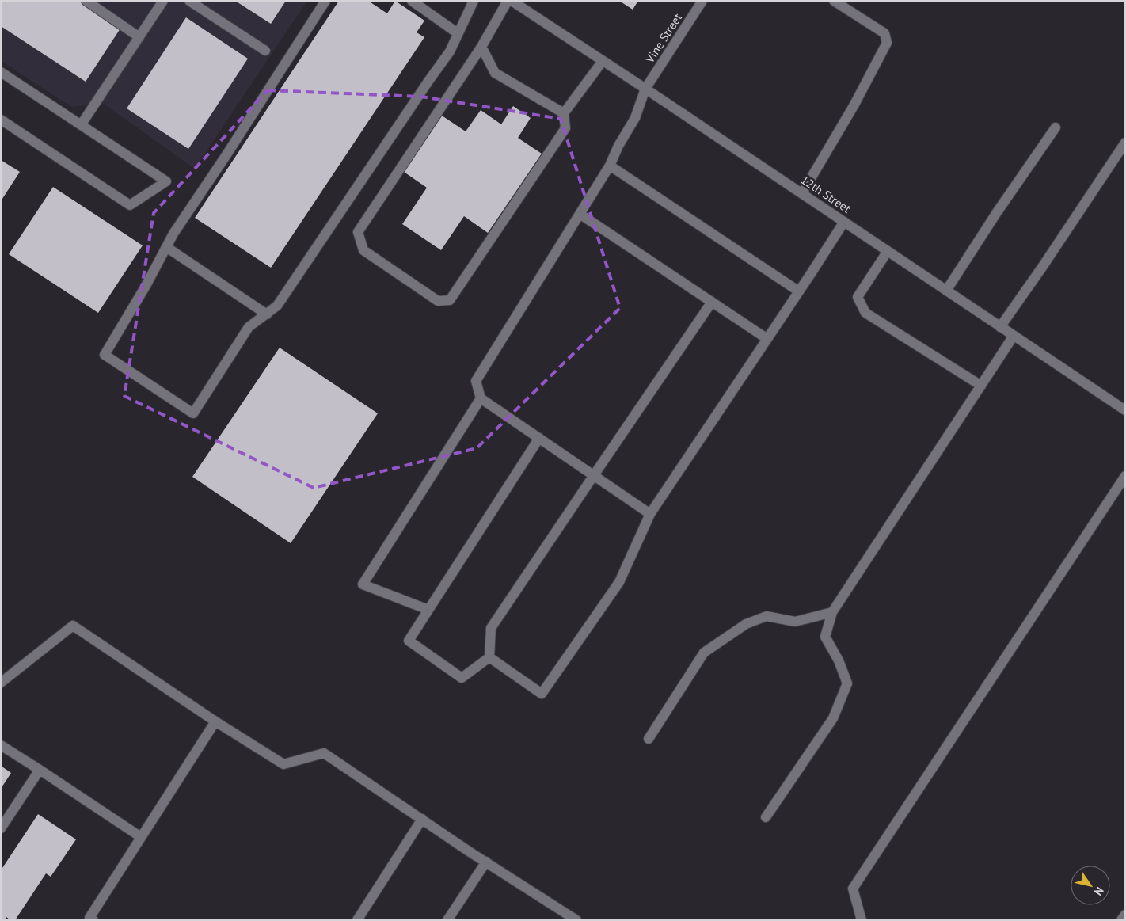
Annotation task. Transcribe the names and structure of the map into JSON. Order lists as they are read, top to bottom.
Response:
{
  "streets": {
    "street": ["Vine Street", "12th Street"]
  },
  "crossings": [
    ["Vine Street", "12th Street"]
  ],
  "north": "bottom right"
}
